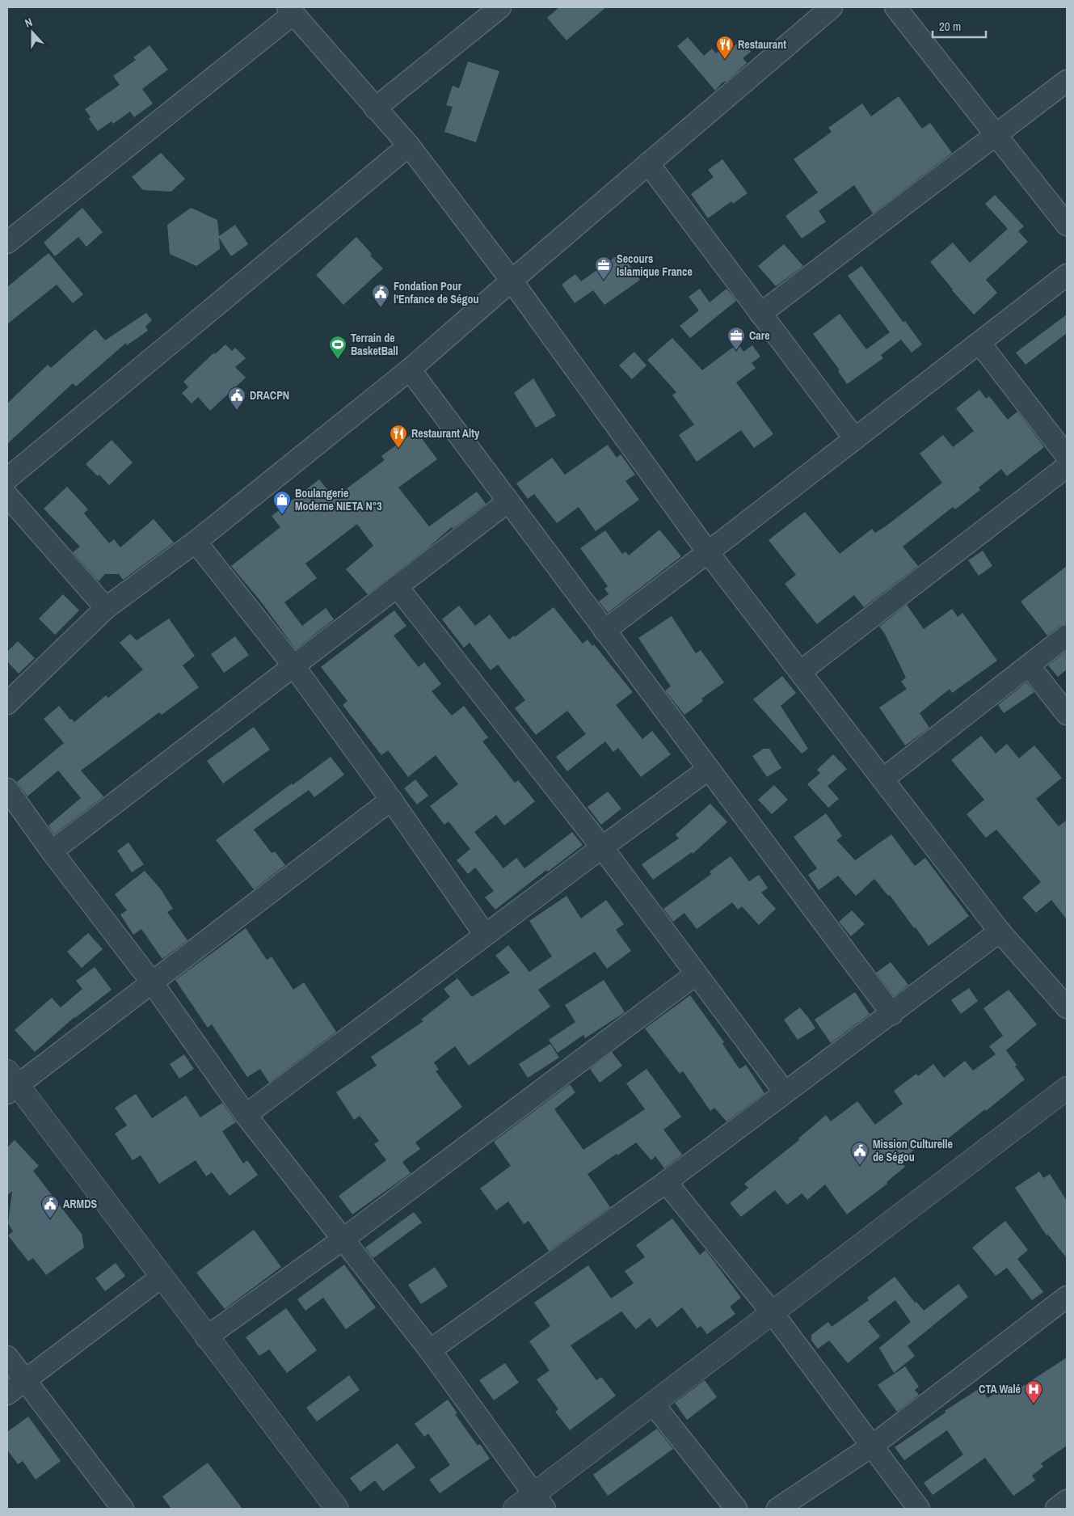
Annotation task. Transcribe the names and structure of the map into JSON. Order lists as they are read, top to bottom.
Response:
{
  "places": {
    "restaurant": ["Restaurant", "Restaurant Alty"],
    "office": ["Secours Islamique France", "Care"],
    "public building": [
      "Fondation Pour l'Enfance de Ségou",
      "DRACPN",
      "Mission Culturelle de Ségou",
      "ARMDS"
    ],
    "sports": ["Terrain de BasketBall"],
    "shop": ["Boulangerie Moderne NIETA N°3"],
    "hospital": ["CTA Walé"]
  },
  "scale_bar": "20 m",
  "north": "top"
}
